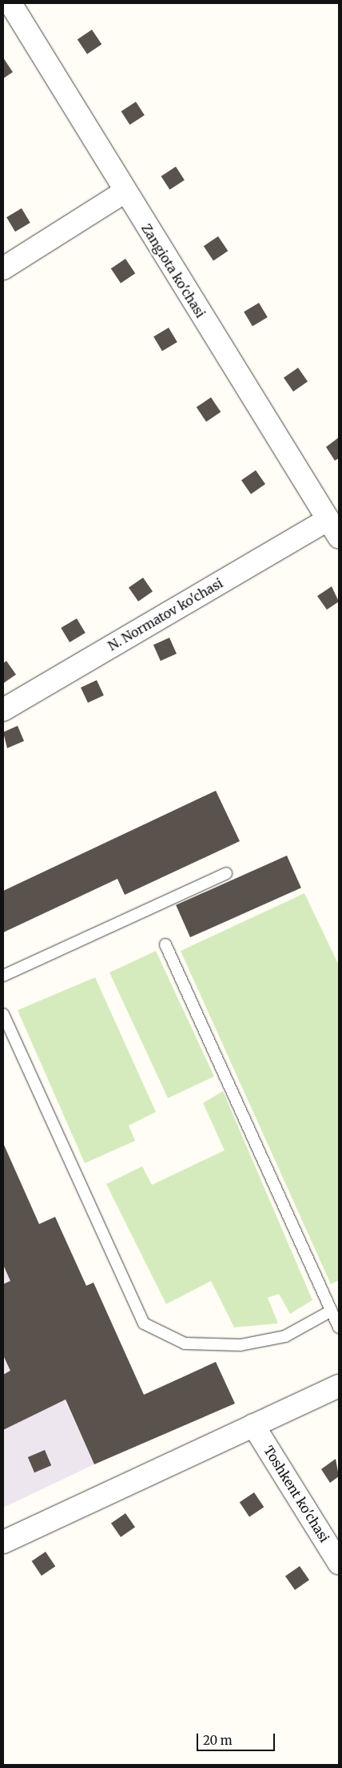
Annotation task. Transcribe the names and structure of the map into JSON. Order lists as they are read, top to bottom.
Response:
{
  "streets": {
    "street": ["Zangiota ko'chasi", "N. Normatov ko'chasi", "Toshkent ko'chasi"]
  },
  "crossings": [
    ["Zangiota ko'chasi", "N. Normatov ko'chasi"]
  ],
  "scale_bar": "20 m"
}
